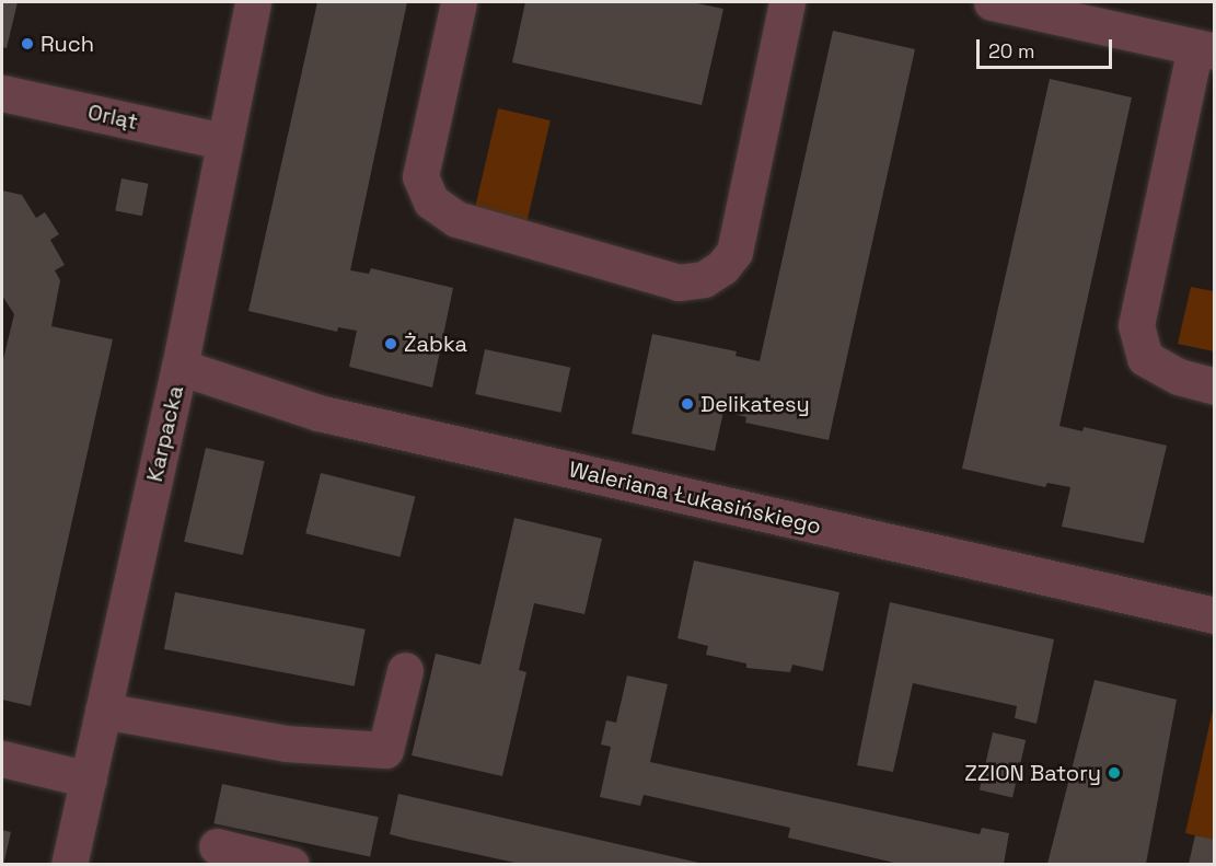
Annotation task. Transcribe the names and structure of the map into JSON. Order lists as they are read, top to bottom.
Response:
{
  "streets": {
    "street": ["Orląt", "Karpacka", "Waleriana Łukasińskiego"]
  },
  "crossings": [
    ["Orląt", "Karpacka"],
    ["Karpacka", "Waleriana Łukasińskiego"]
  ],
  "places": [
    "Ruch",
    "Żabka",
    "Delikatesy",
    "ZZION Batory"
  ],
  "scale_bar": "20 m"
}
